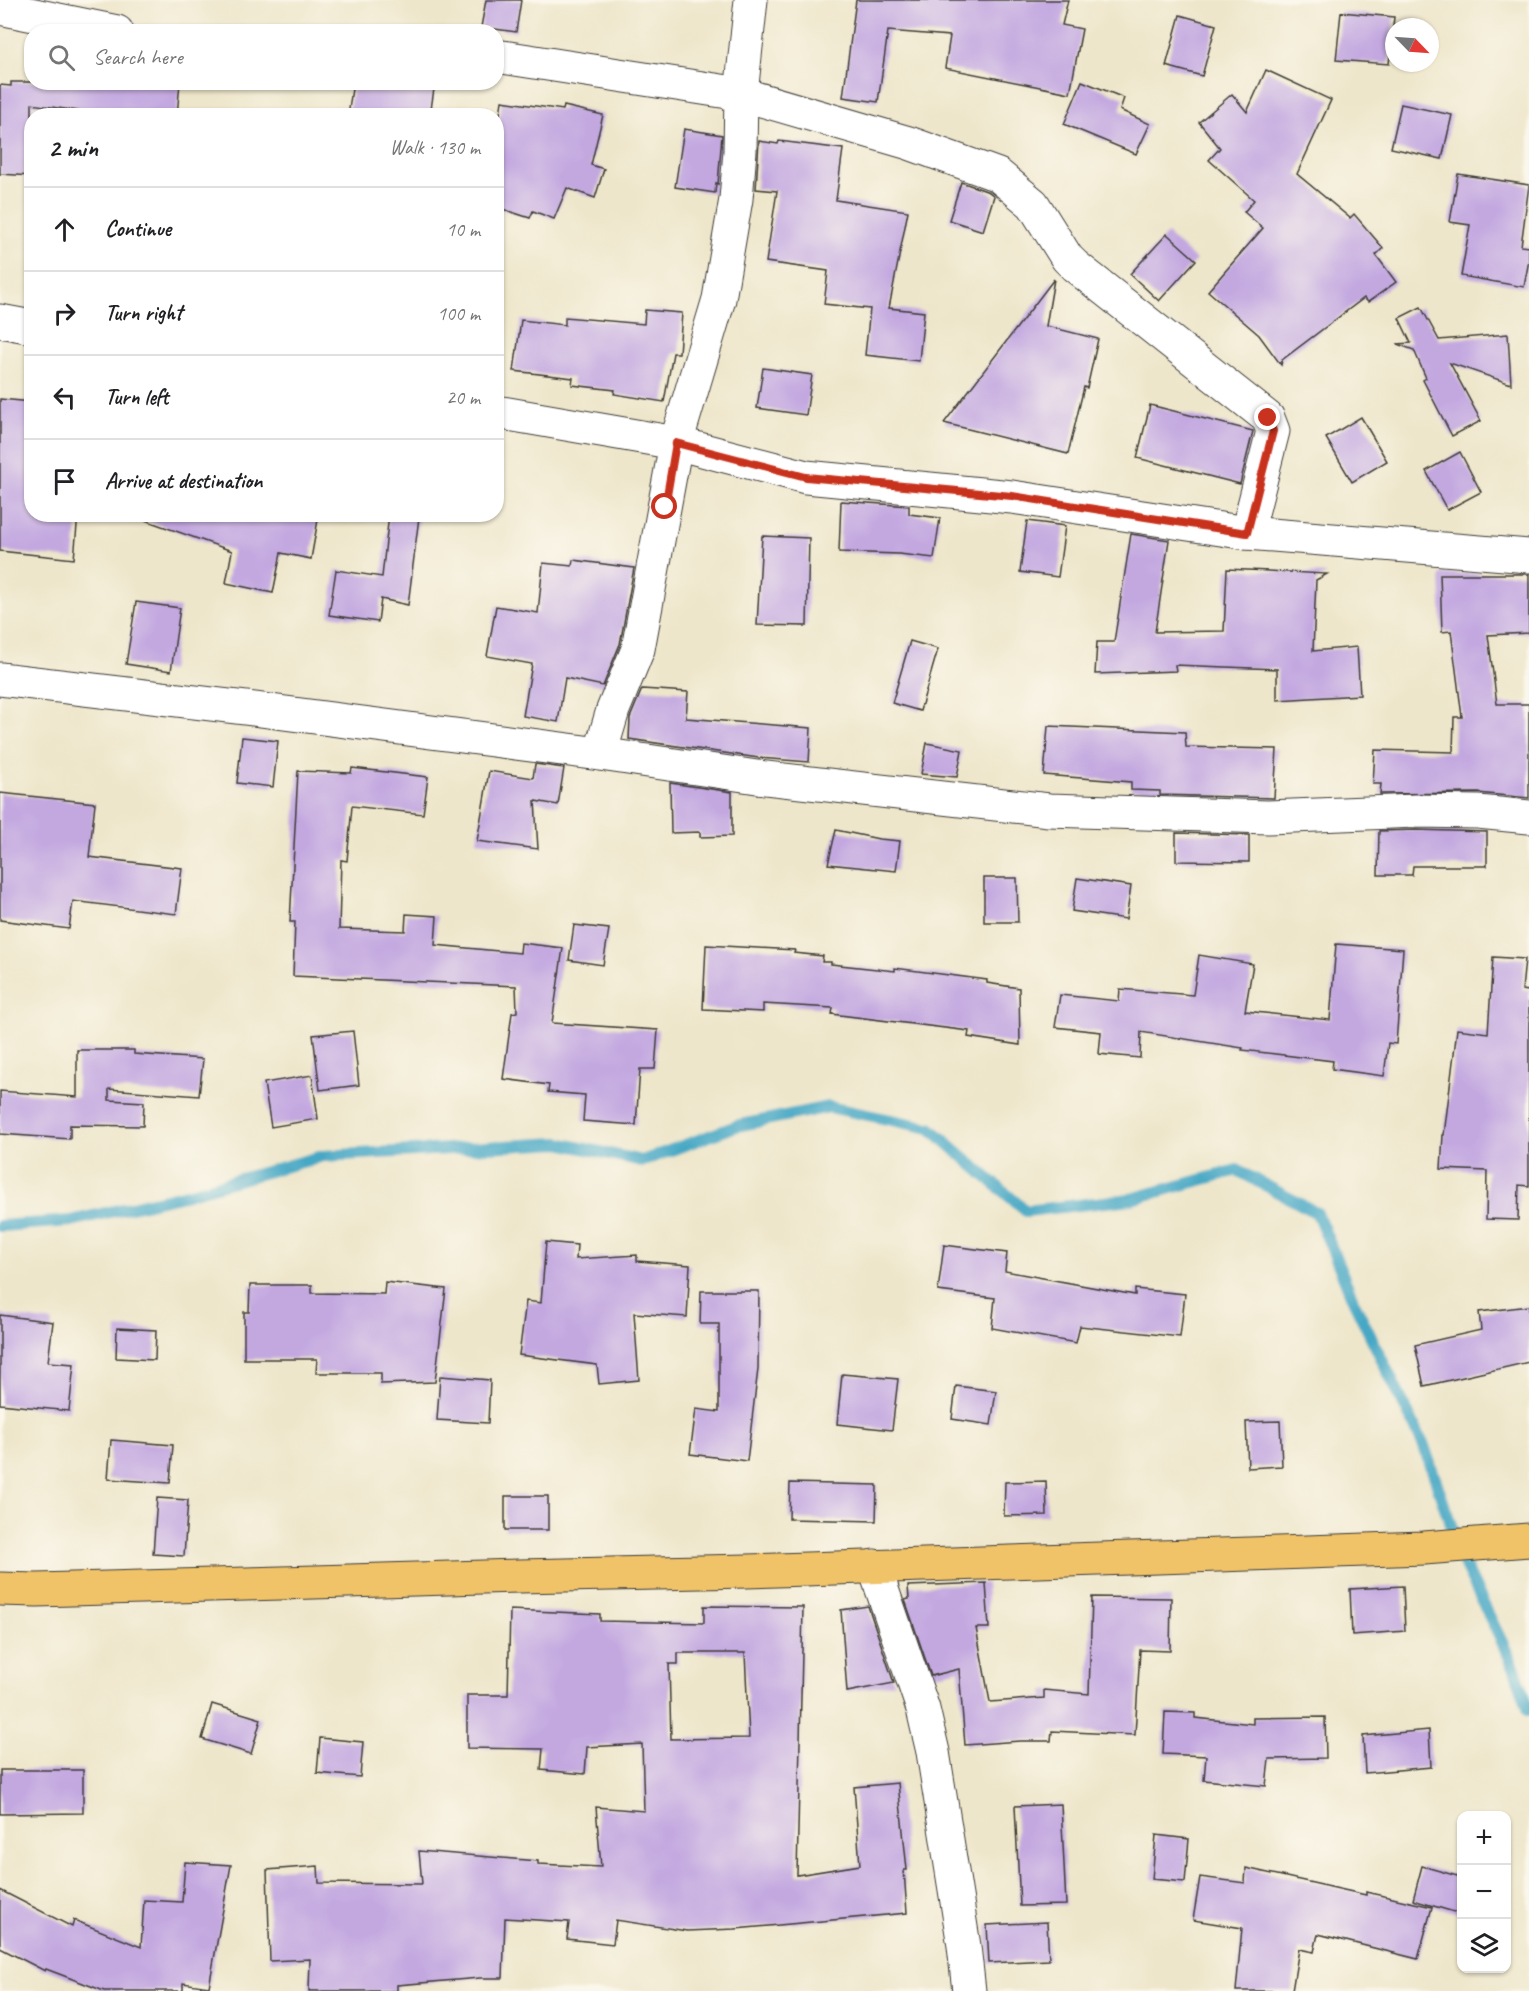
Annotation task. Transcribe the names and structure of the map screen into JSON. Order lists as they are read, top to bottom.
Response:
{
  "north": "bottom right",
  "page": {
    "search": "Search here",
    "heading": ["2 min", "Walk · 130 m"],
    "list": [
      ["Continue", "10 m"],
      ["Turn right", "100 m"],
      ["Turn left", "20 m"],
      "Arrive at destination"
    ],
    "map_buttons": ["+", "−"]
  }
}
